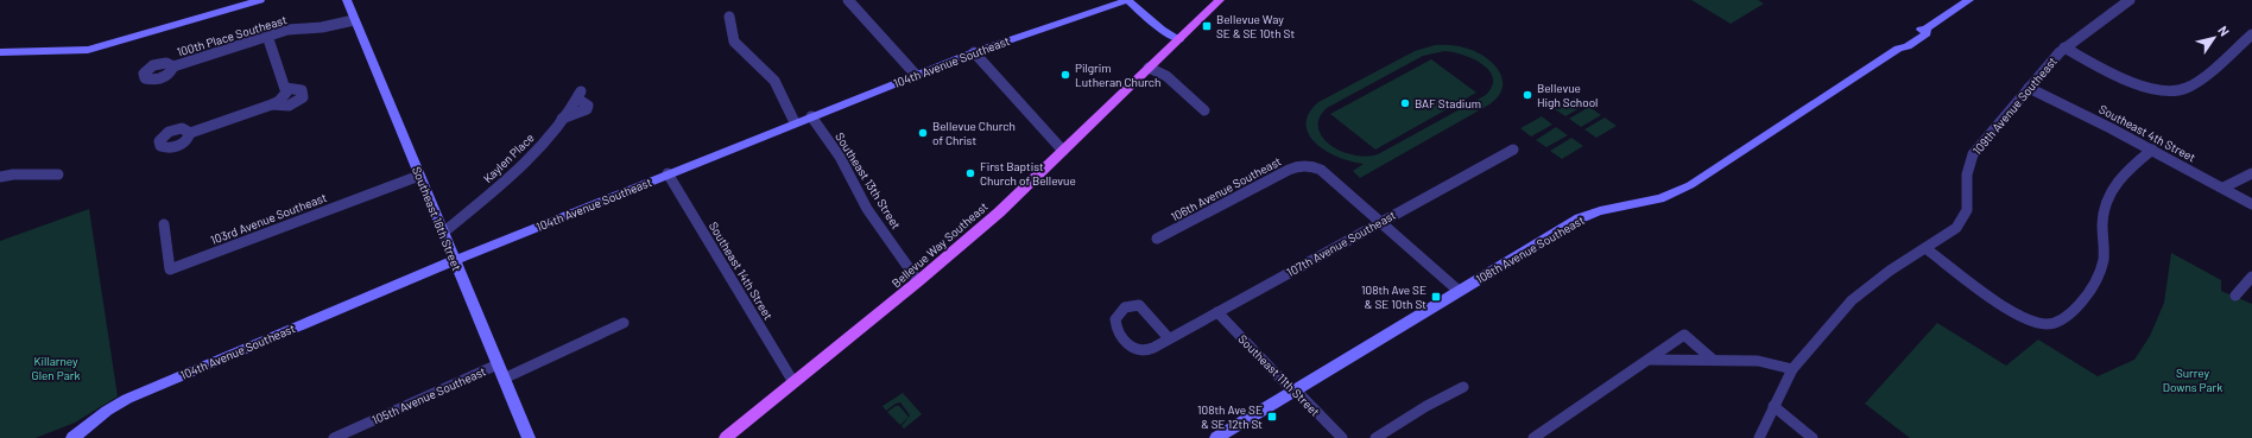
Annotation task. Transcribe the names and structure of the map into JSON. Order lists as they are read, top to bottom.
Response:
{
  "streets": {
    "main road": ["Bellevue Way Southeast"],
    "street": [
      "100th Place Southeast",
      "104th Avenue Southeast",
      "109th Avenue Southeast",
      "Southeast 4th Street",
      "Kaylen Place",
      "Southeast 13th Street",
      "106th Avenue Southeast",
      "103rd Avenue Southeast",
      "Southeast 16th Street",
      "107th Avenue Southeast",
      "108th Avenue Southeast",
      "Southeast 14th Street",
      "Southeast 11th Street",
      "105th Avenue Southeast"
    ]
  },
  "crossings": [
    ["100th Place Southeast", "Southeast 16th Street"],
    ["104th Avenue Southeast", "Southeast 13th Street"],
    ["104th Avenue Southeast", "Southeast 16th Street"],
    ["104th Avenue Southeast", "Southeast 14th Street"],
    ["109th Avenue Southeast", "Southeast 4th Street"],
    ["Kaylen Place", "Southeast 16th Street"],
    ["Southeast 13th Street", "Bellevue Way Southeast"],
    ["106th Avenue Southeast", "107th Avenue Southeast"],
    ["103rd Avenue Southeast", "Southeast 16th Street"],
    ["Southeast 16th Street", "105th Avenue Southeast"],
    ["107th Avenue Southeast", "Southeast 11th Street"],
    ["Bellevue Way Southeast", "Southeast 14th Street"],
    ["108th Avenue Southeast", "Southeast 11th Street"]
  ],
  "parks": ["Killarney Glen Park", "Surrey Downs Park"],
  "places": {
    "transit": ["Bellevue Way SE & SE 10th St", "108th Ave SE & SE 10th St", "108th Ave SE & SE 12th St"],
    "other": [
      "Pilgrim Lutheran Church",
      "Bellevue High School",
      "BAF Stadium",
      "Bellevue Church of Christ",
      "First Baptist Church of Bellevue"
    ]
  },
  "north": "top right"
}
